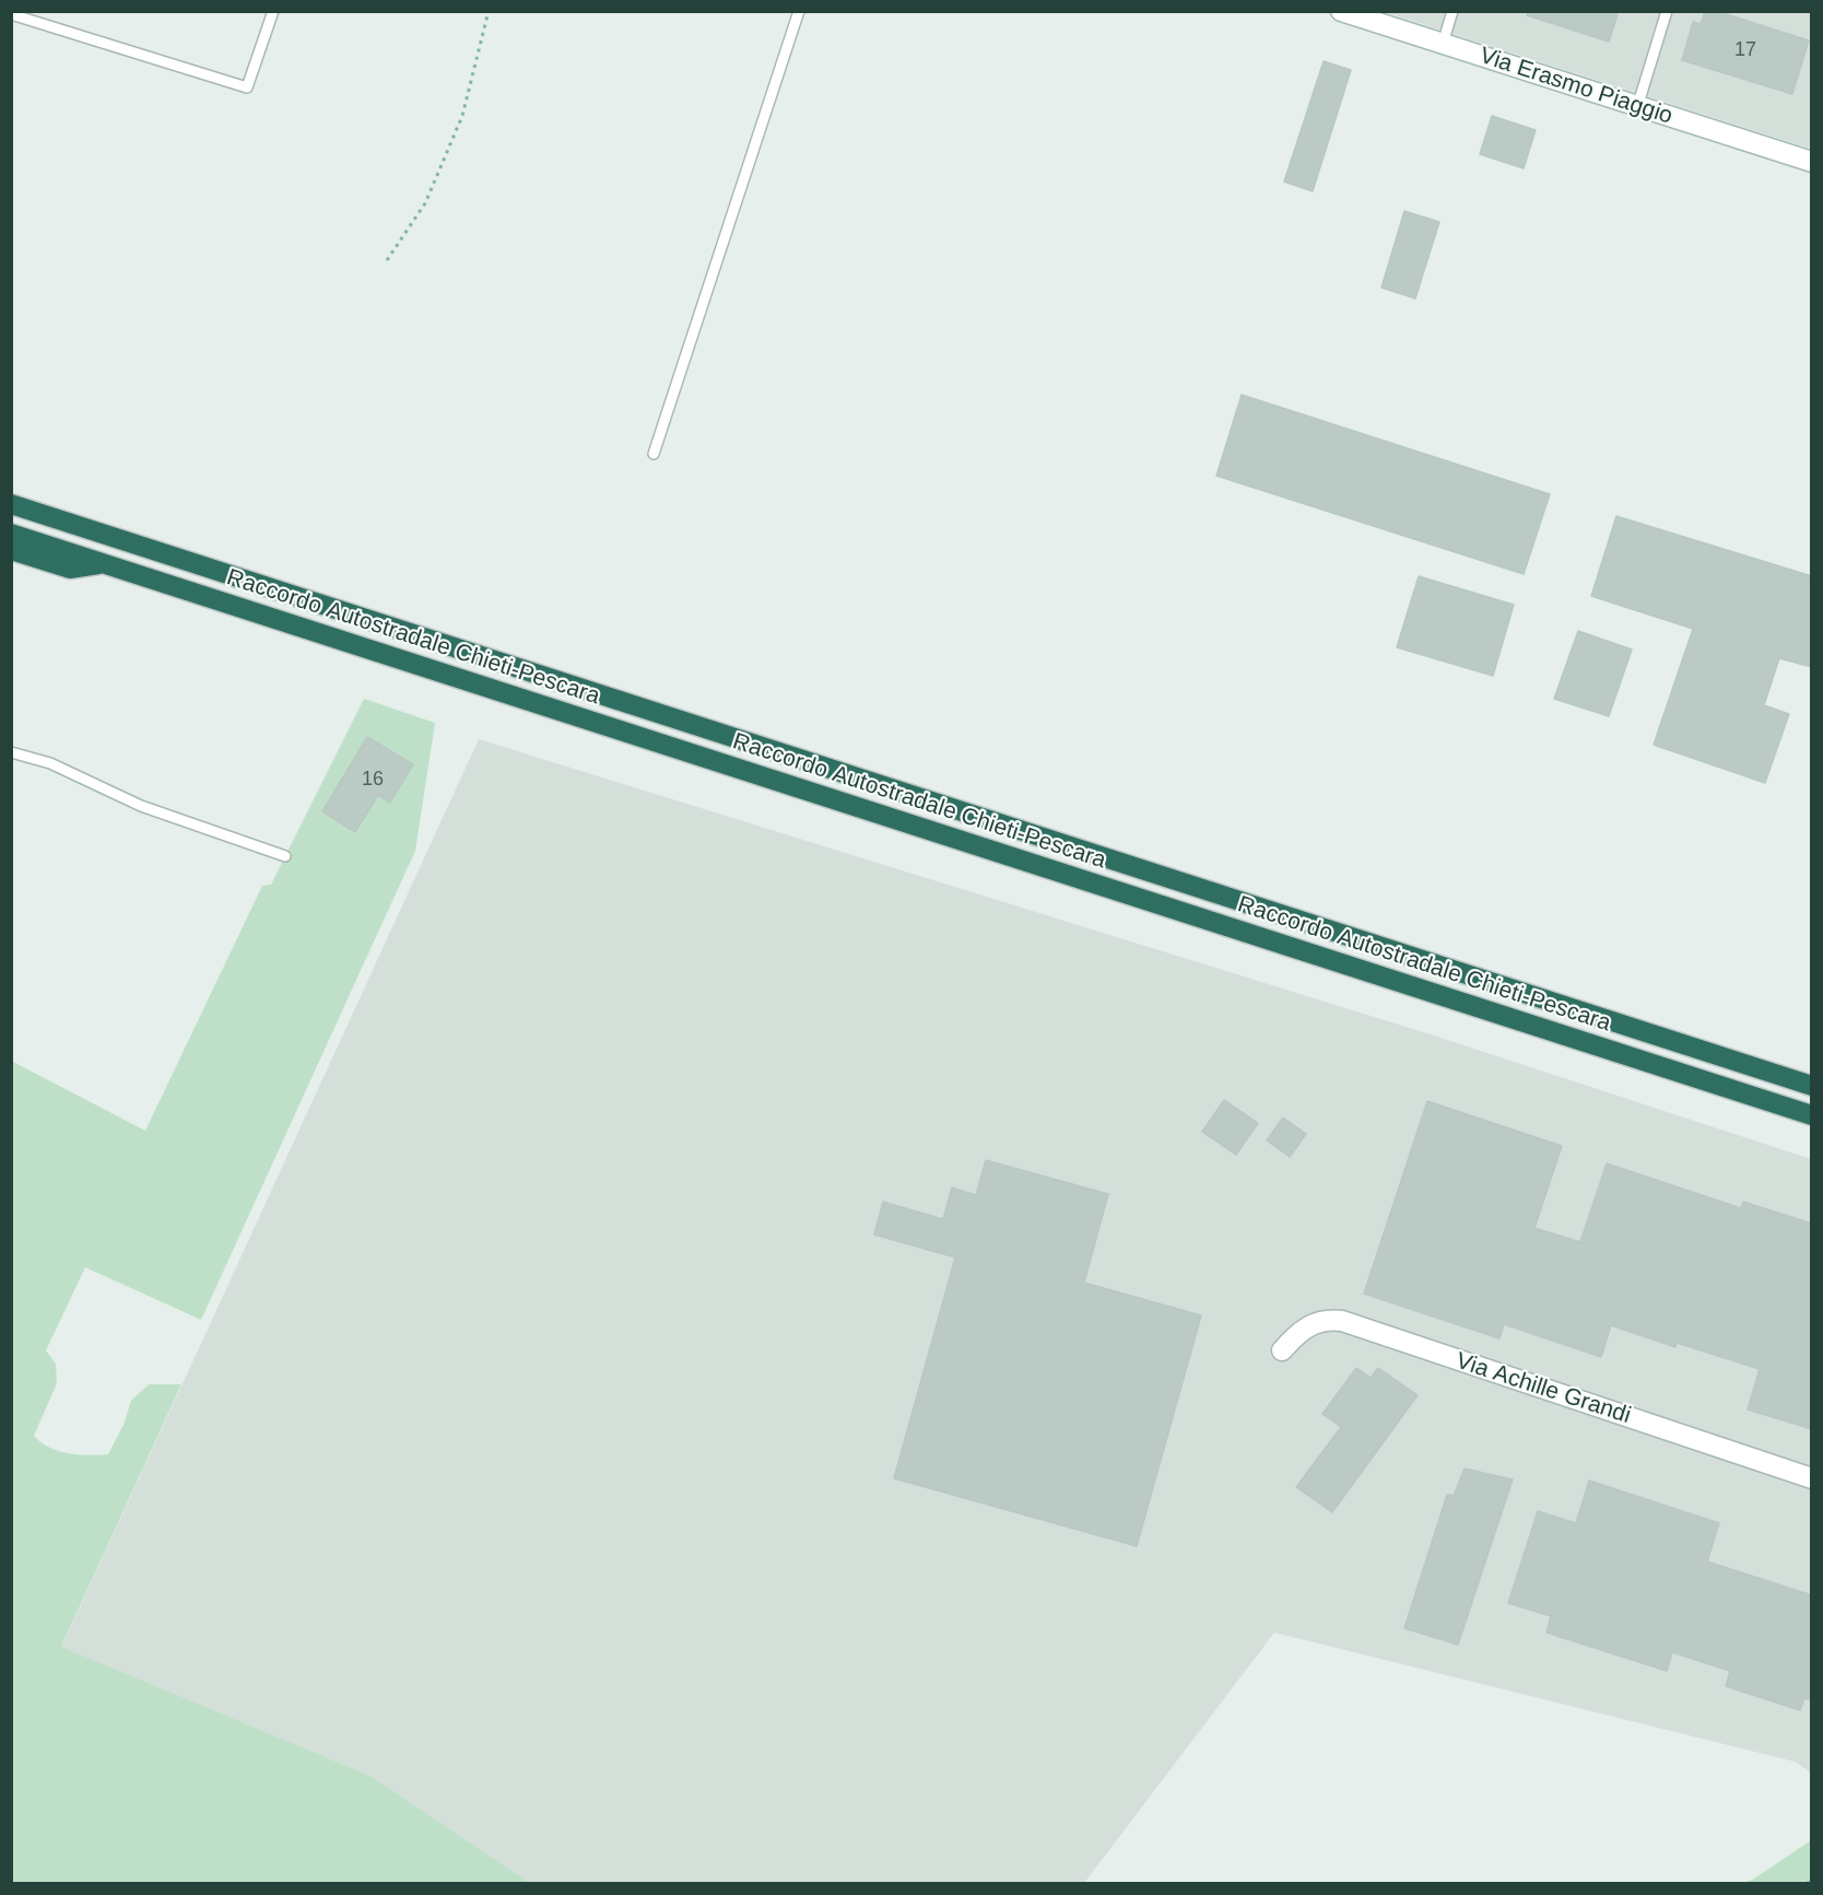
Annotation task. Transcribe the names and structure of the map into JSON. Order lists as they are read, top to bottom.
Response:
{
  "streets": {
    "highway": ["Raccordo Autostradale Chieti-Pescara"],
    "street": ["Via Erasmo Piaggio", "Via Achille Grandi"]
  },
  "house_numbers": ["17", "16"]
}
